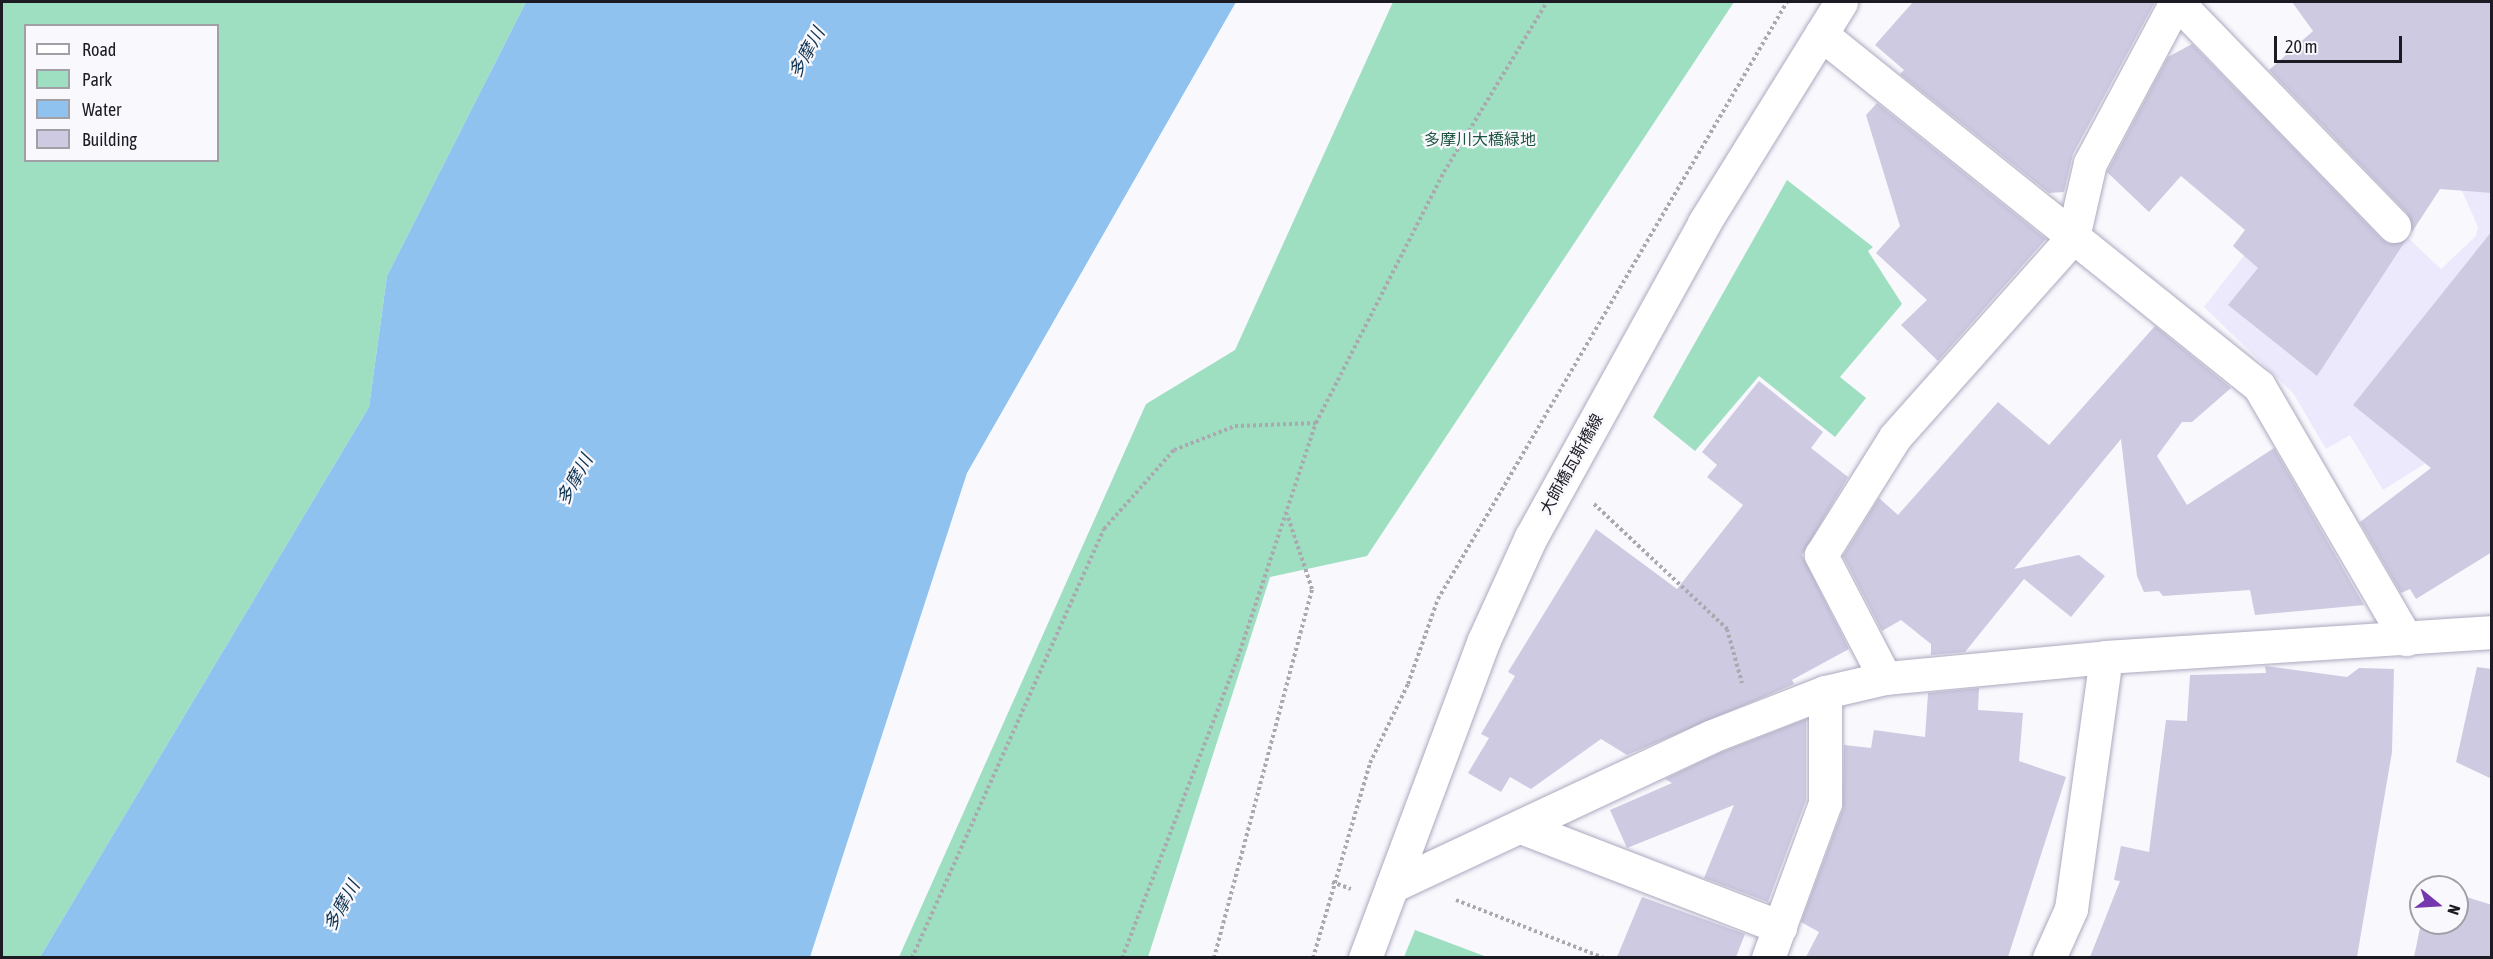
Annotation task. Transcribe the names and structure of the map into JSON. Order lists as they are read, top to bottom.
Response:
{
  "streets": {
    "street": ["大師橋瓦斯橋線"]
  },
  "water": ["多摩川"],
  "parks": ["多摩川大橋緑地"],
  "legend": [
    "Road",
    "Park",
    "Water",
    "Building"
  ],
  "scale_bar": "20 m",
  "north": "right"
}
